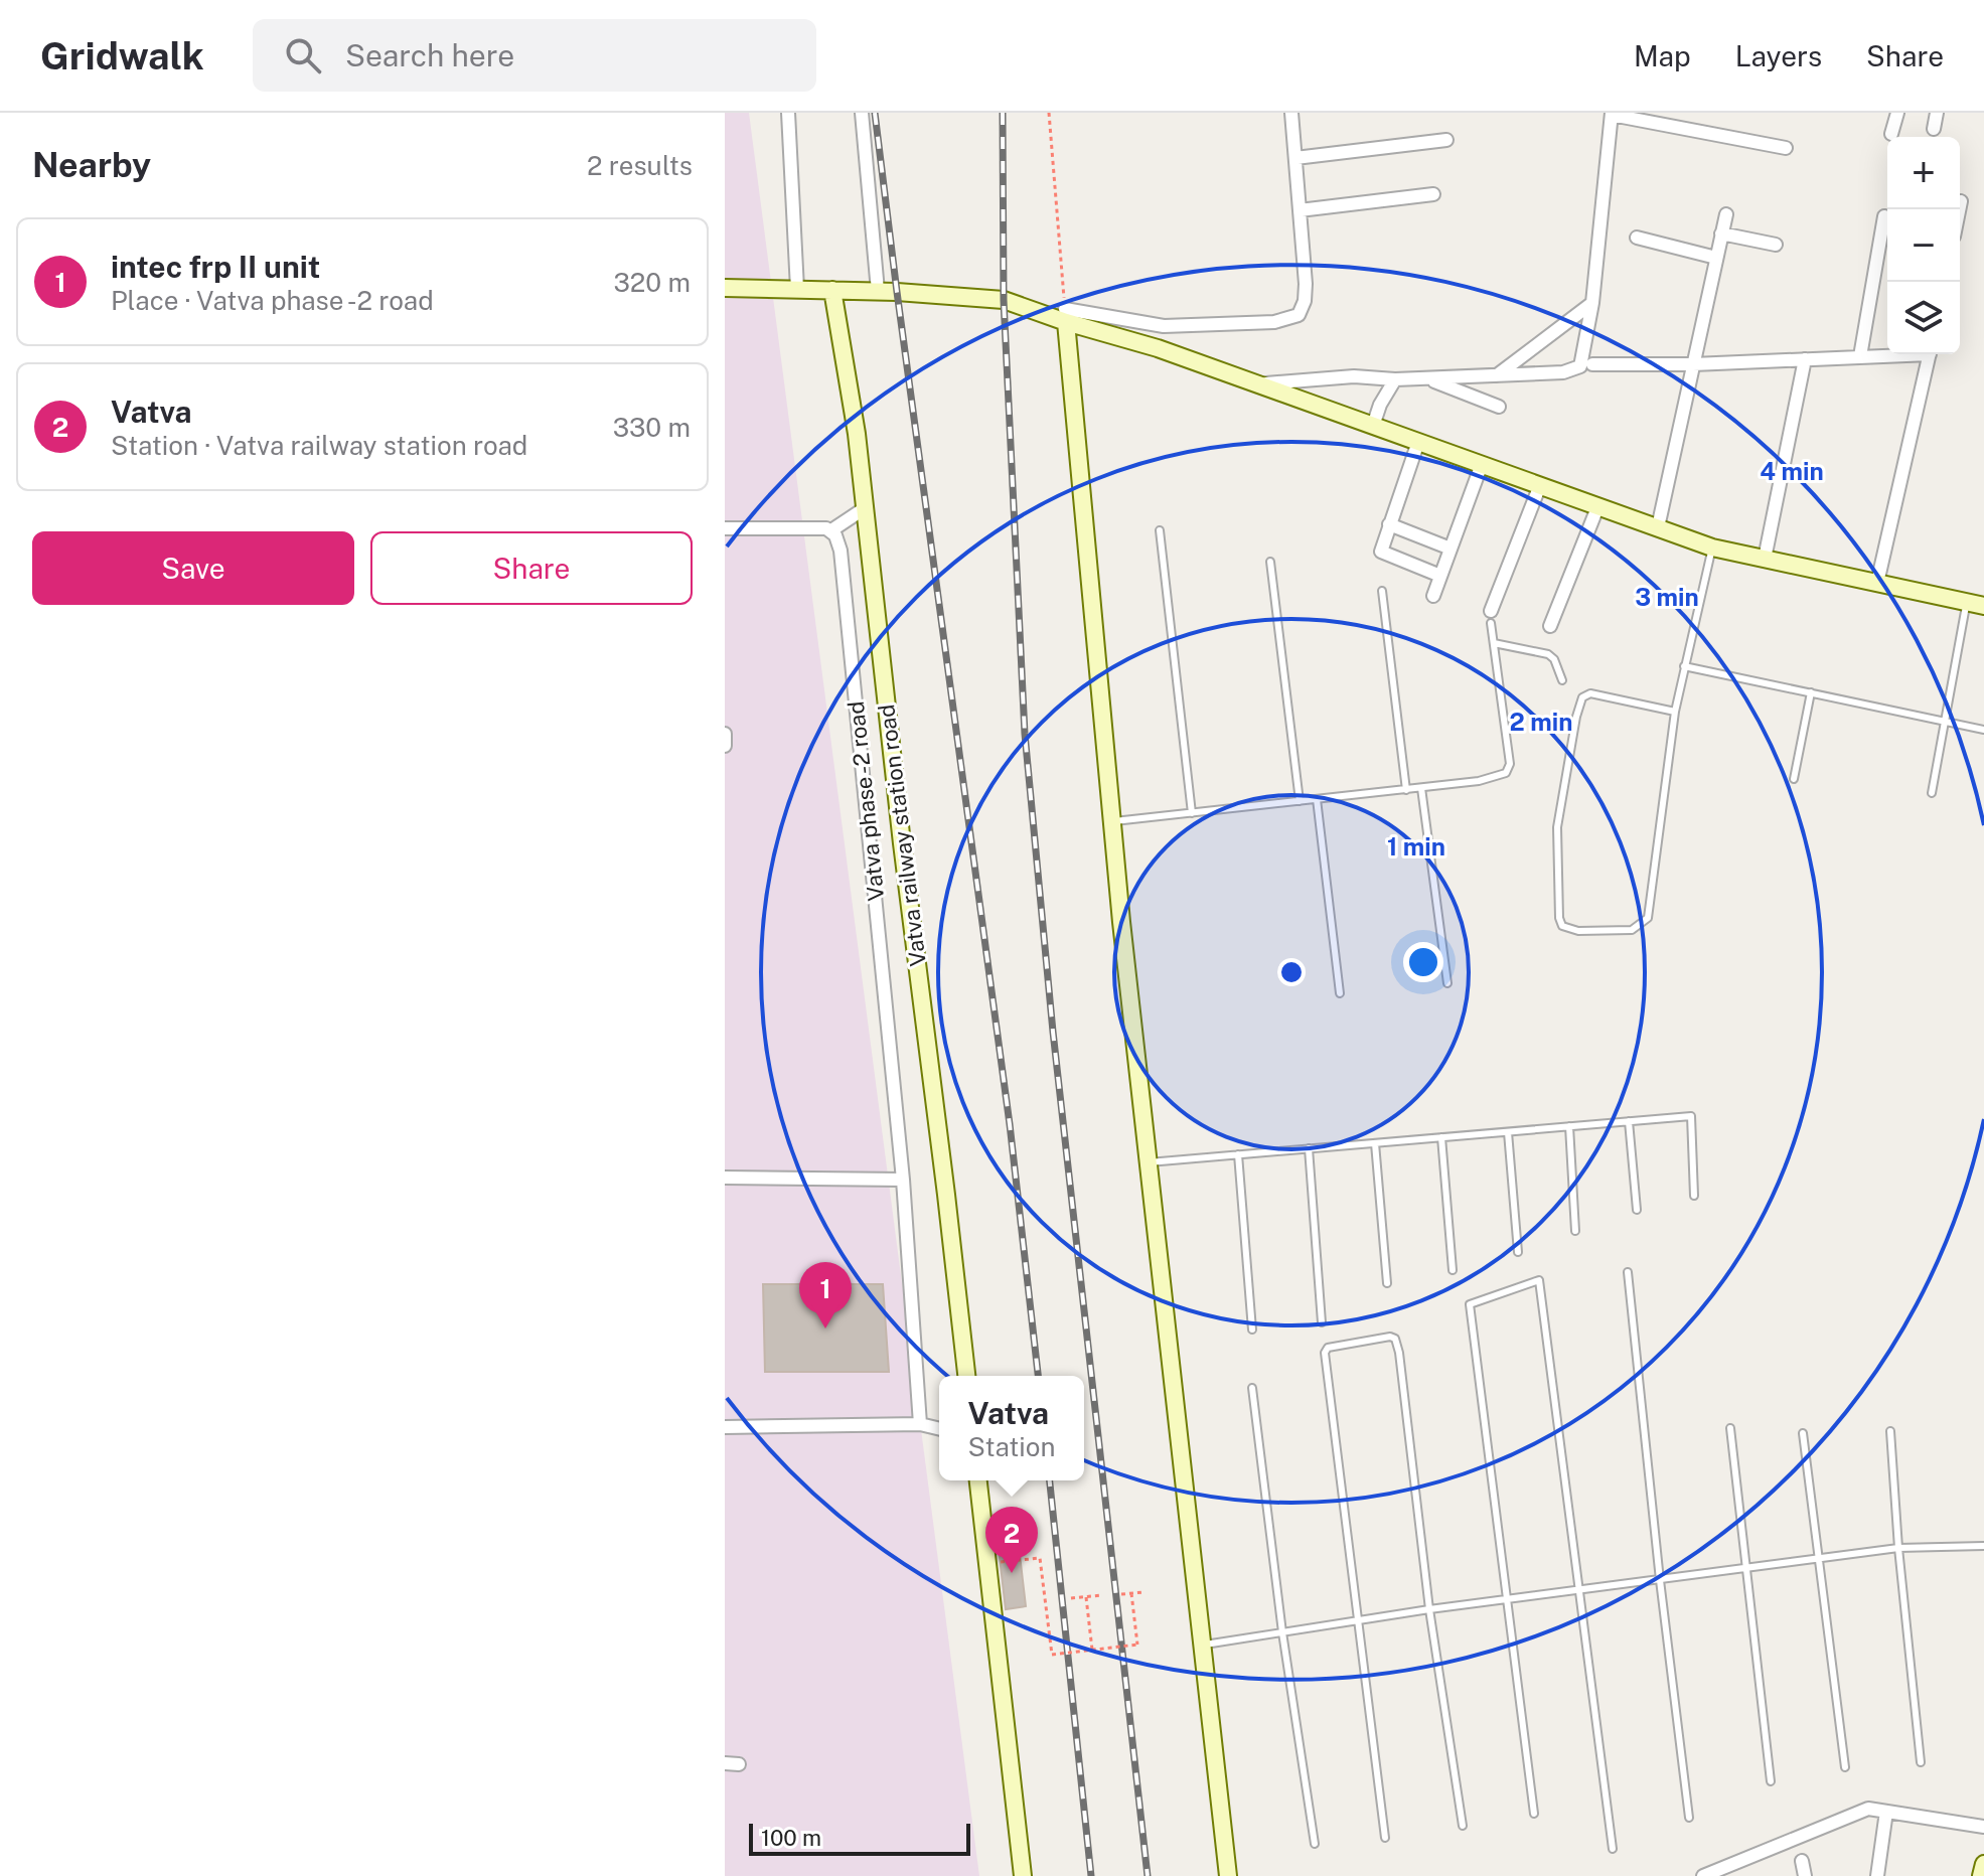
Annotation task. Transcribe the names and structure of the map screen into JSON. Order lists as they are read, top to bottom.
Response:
{
  "streets": {
    "street": ["Vatva phase -2 road", "Vatva railway station road"]
  },
  "scale_bar": "100 m",
  "page": {
    "header": "Gridwalk",
    "search": "Search here",
    "nav": ["Map", "Layers", "Share"],
    "heading": ["Nearby", "2 results"],
    "map_buttons": ["+", "−"],
    "list": [
      {
        "mark": "1",
        "name": "intec frp II unit",
        "note": "Place · Vatva phase -2 road",
        "value": "320 m"
      },
      {
        "mark": "2",
        "name": "Vatva",
        "note": "Station · Vatva railway station road",
        "value": "330 m"
      }
    ],
    "buttons": ["Save", "Share"],
    "pins": ["1", "2"],
    "popup": ["Vatva", "Station"],
    "scale": "100 m"
  },
  "rings": [
    "4 min",
    "3 min",
    "2 min",
    "1 min"
  ]
}
